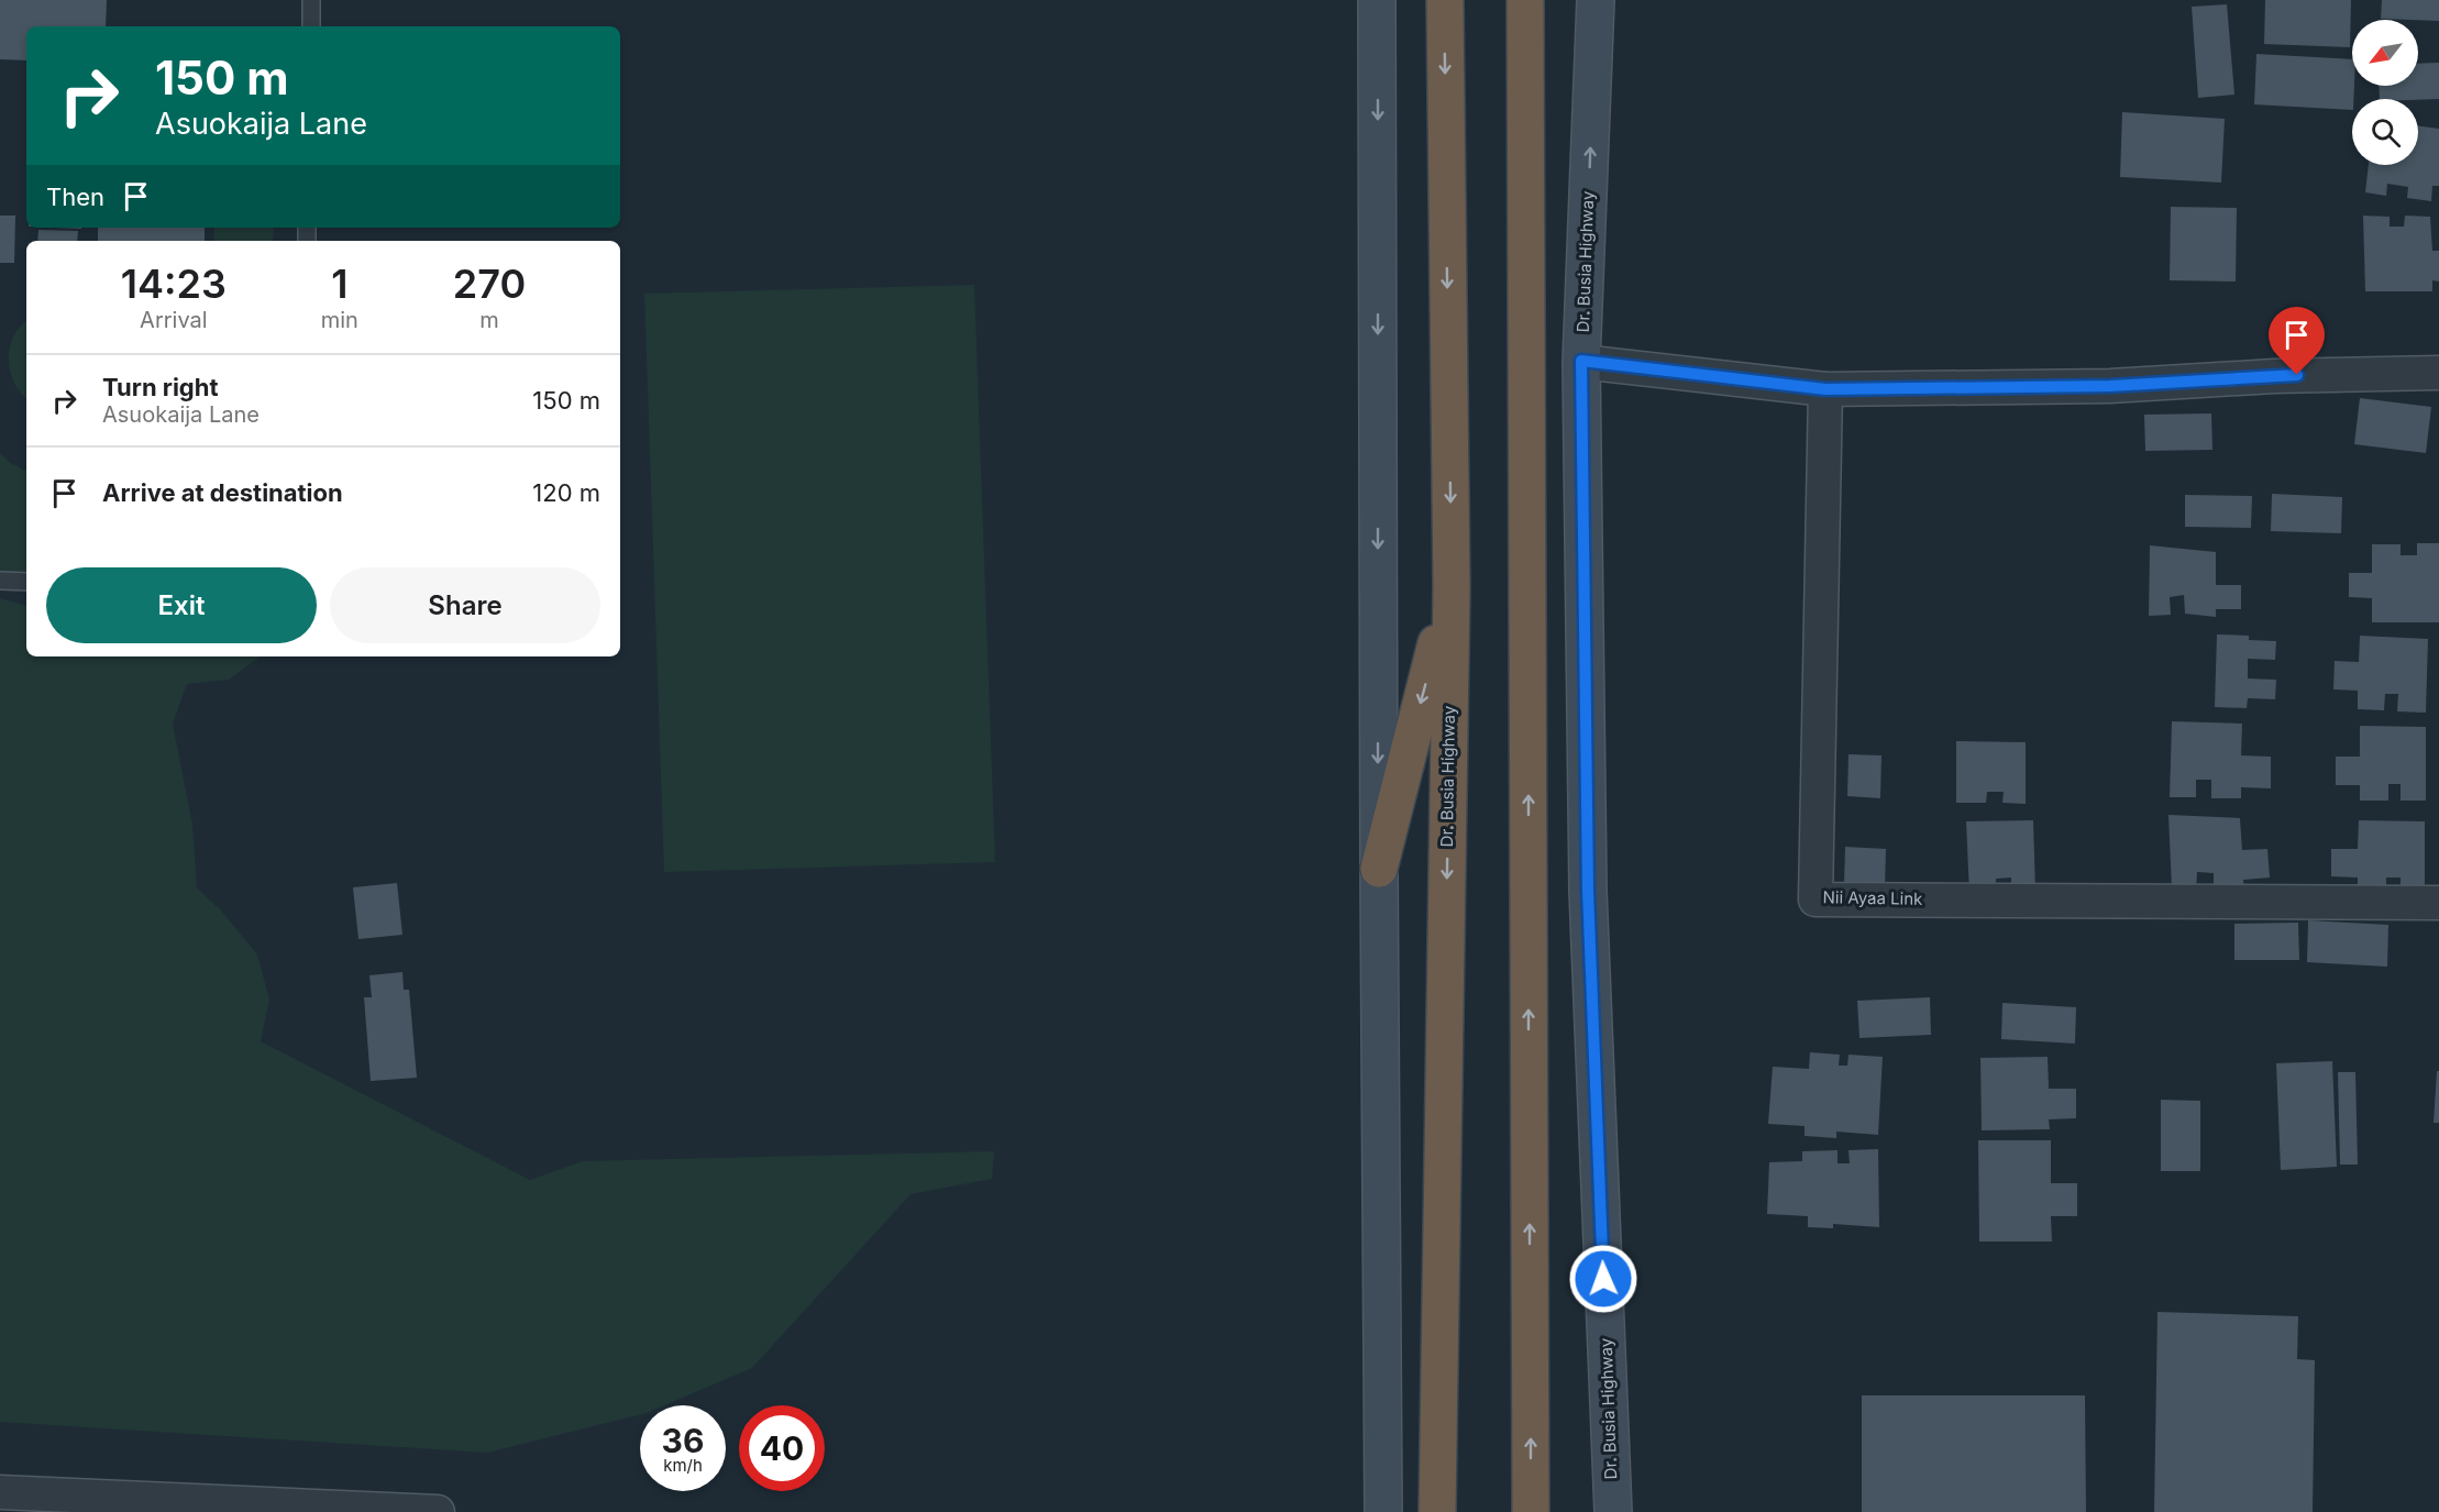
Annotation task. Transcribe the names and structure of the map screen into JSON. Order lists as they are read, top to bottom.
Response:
{
  "streets": {
    "highway": ["Dr. Busia Highway"],
    "street": ["Nii Ayaa Link"]
  },
  "north": "bottom left",
  "page": {
    "turn": ["150 m", "Asuokaija Lane"],
    "then": "Then",
    "eta": [
      "14:23",
      "Arrival",
      "1",
      "min",
      "270",
      "m"
    ],
    "list": [
      {
        "name": "Turn right",
        "note": "Asuokaija Lane",
        "value": "150 m"
      },
      {
        "name": "Arrive at destination",
        "value": "120 m"
      }
    ],
    "buttons": ["Exit", "Share"],
    "speed": "36 km/h",
    "limit": "40"
  }
}
